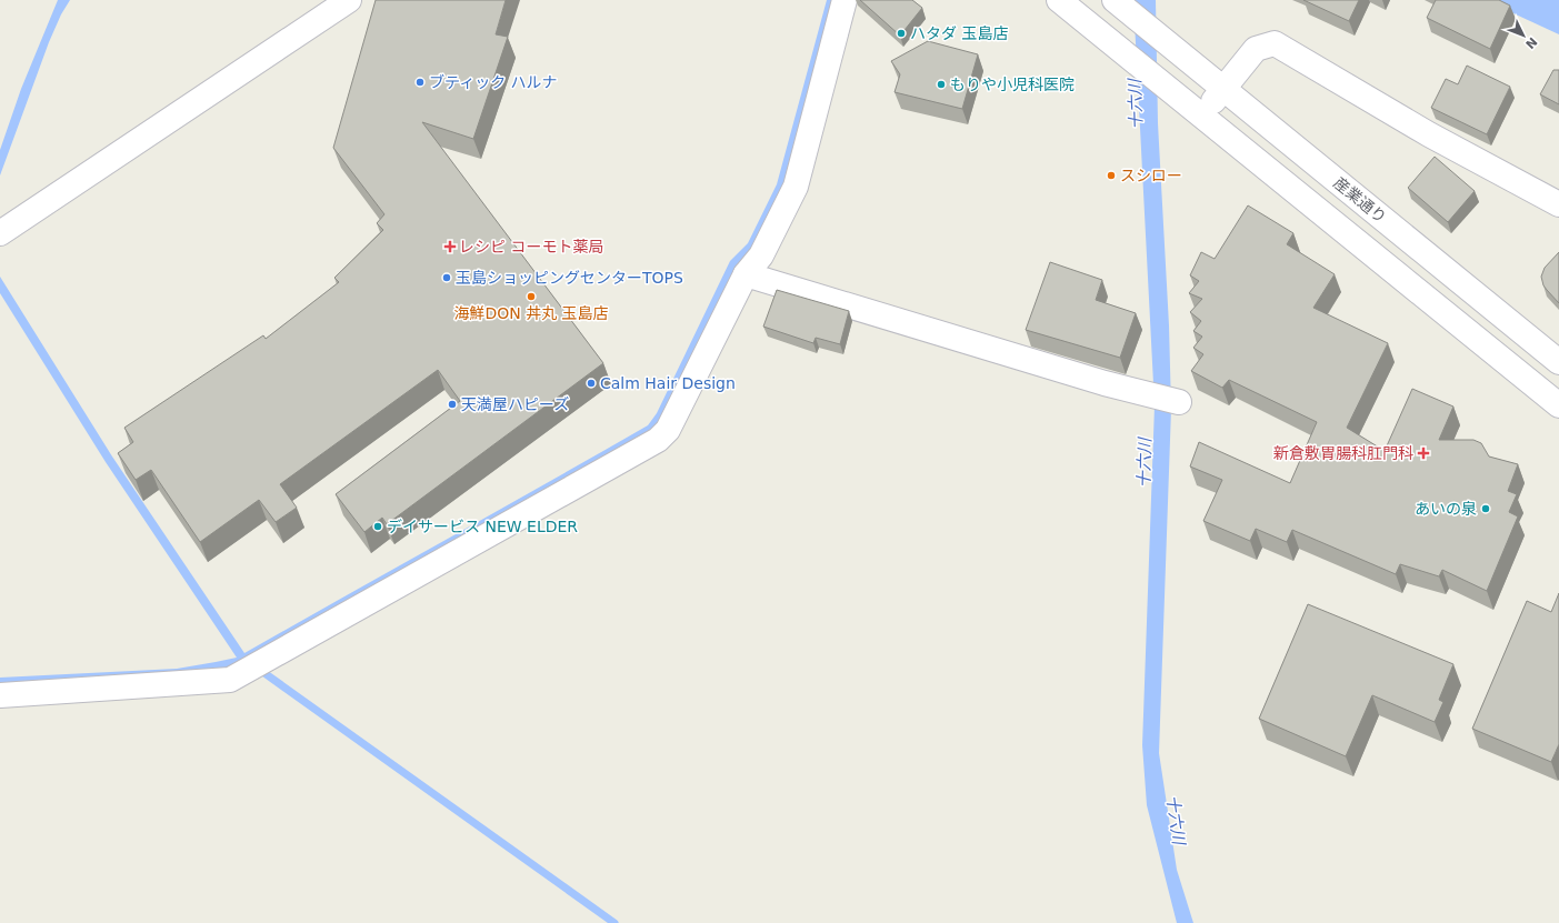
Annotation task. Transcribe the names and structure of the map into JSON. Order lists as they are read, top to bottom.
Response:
{
  "streets": {
    "street": ["産業通り"]
  },
  "water": ["十六川"],
  "places": {
    "other": [
      "ハタダ 玉島店",
      "ブティック ハルナ",
      "もりや小児科医院",
      "スシロー",
      "玉島ショッピングセンターTOPS",
      "海鮮DON 丼丸 玉島店",
      "Calm Hair Design",
      "天満屋ハピーズ",
      "あいの泉",
      "デイサービス NEW ELDER"
    ],
    "health": ["レシピ コーモト薬局", "新倉敷胃腸科肛門科"]
  },
  "north": "bottom right"
}
